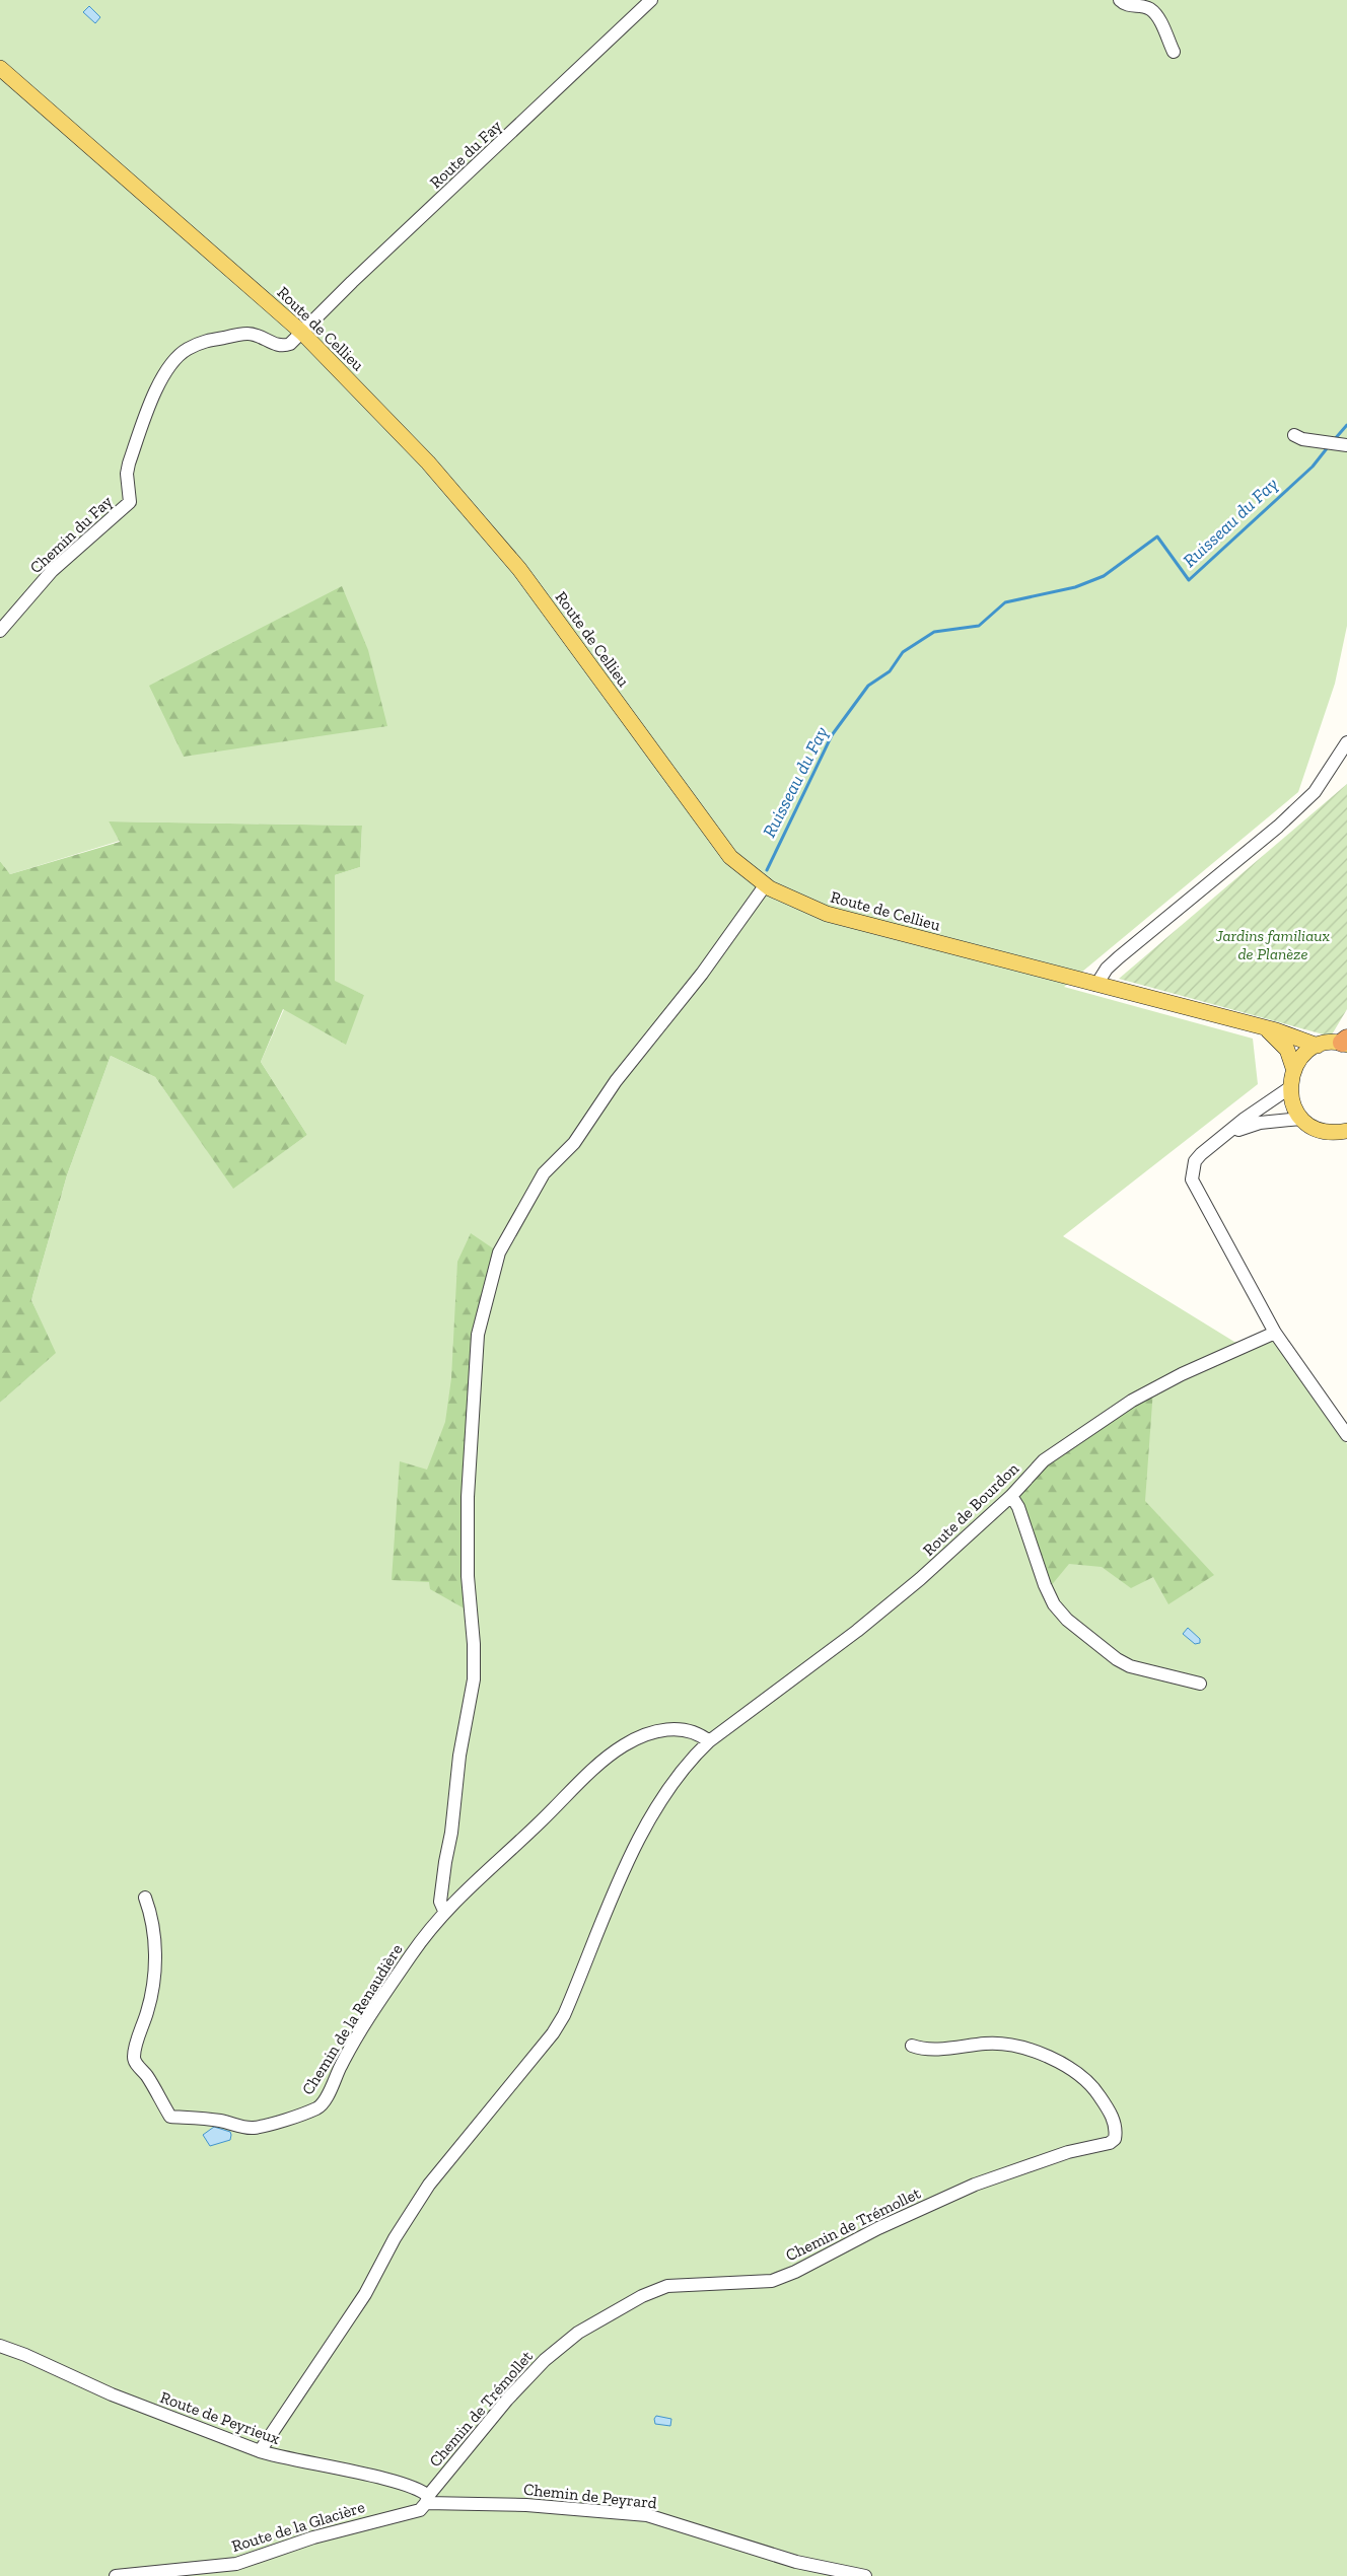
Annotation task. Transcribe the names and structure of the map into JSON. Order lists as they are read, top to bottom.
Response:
{
  "streets": {
    "main road": ["Route de Cellieu"],
    "street": [
      "Route du Fay",
      "Chemin du Fay",
      "Route de Bourdon",
      "Chemin de la Renaudière",
      "Chemin de Trémollet",
      "Route de Peyrieux",
      "Chemin de Peyrard",
      "Route de la Glacière"
    ]
  },
  "crossings": [
    ["Route du Fay", "Route de Cellieu"],
    ["Route du Fay", "Chemin du Fay"],
    ["Route de Cellieu", "Chemin du Fay"],
    ["Route de Bourdon", "Chemin de la Renaudière"],
    ["Route de Bourdon", "Route de Peyrieux"],
    ["Chemin de Trémollet", "Route de Peyrieux"],
    ["Chemin de Trémollet", "Chemin de Peyrard"],
    ["Chemin de Trémollet", "Route de la Glacière"],
    ["Route de Peyrieux", "Chemin de Peyrard"],
    ["Route de Peyrieux", "Route de la Glacière"],
    ["Chemin de Peyrard", "Route de la Glacière"]
  ],
  "water": ["Ruisseau du Fay"],
  "parks": ["Jardins familiaux de Planèze"]
}
